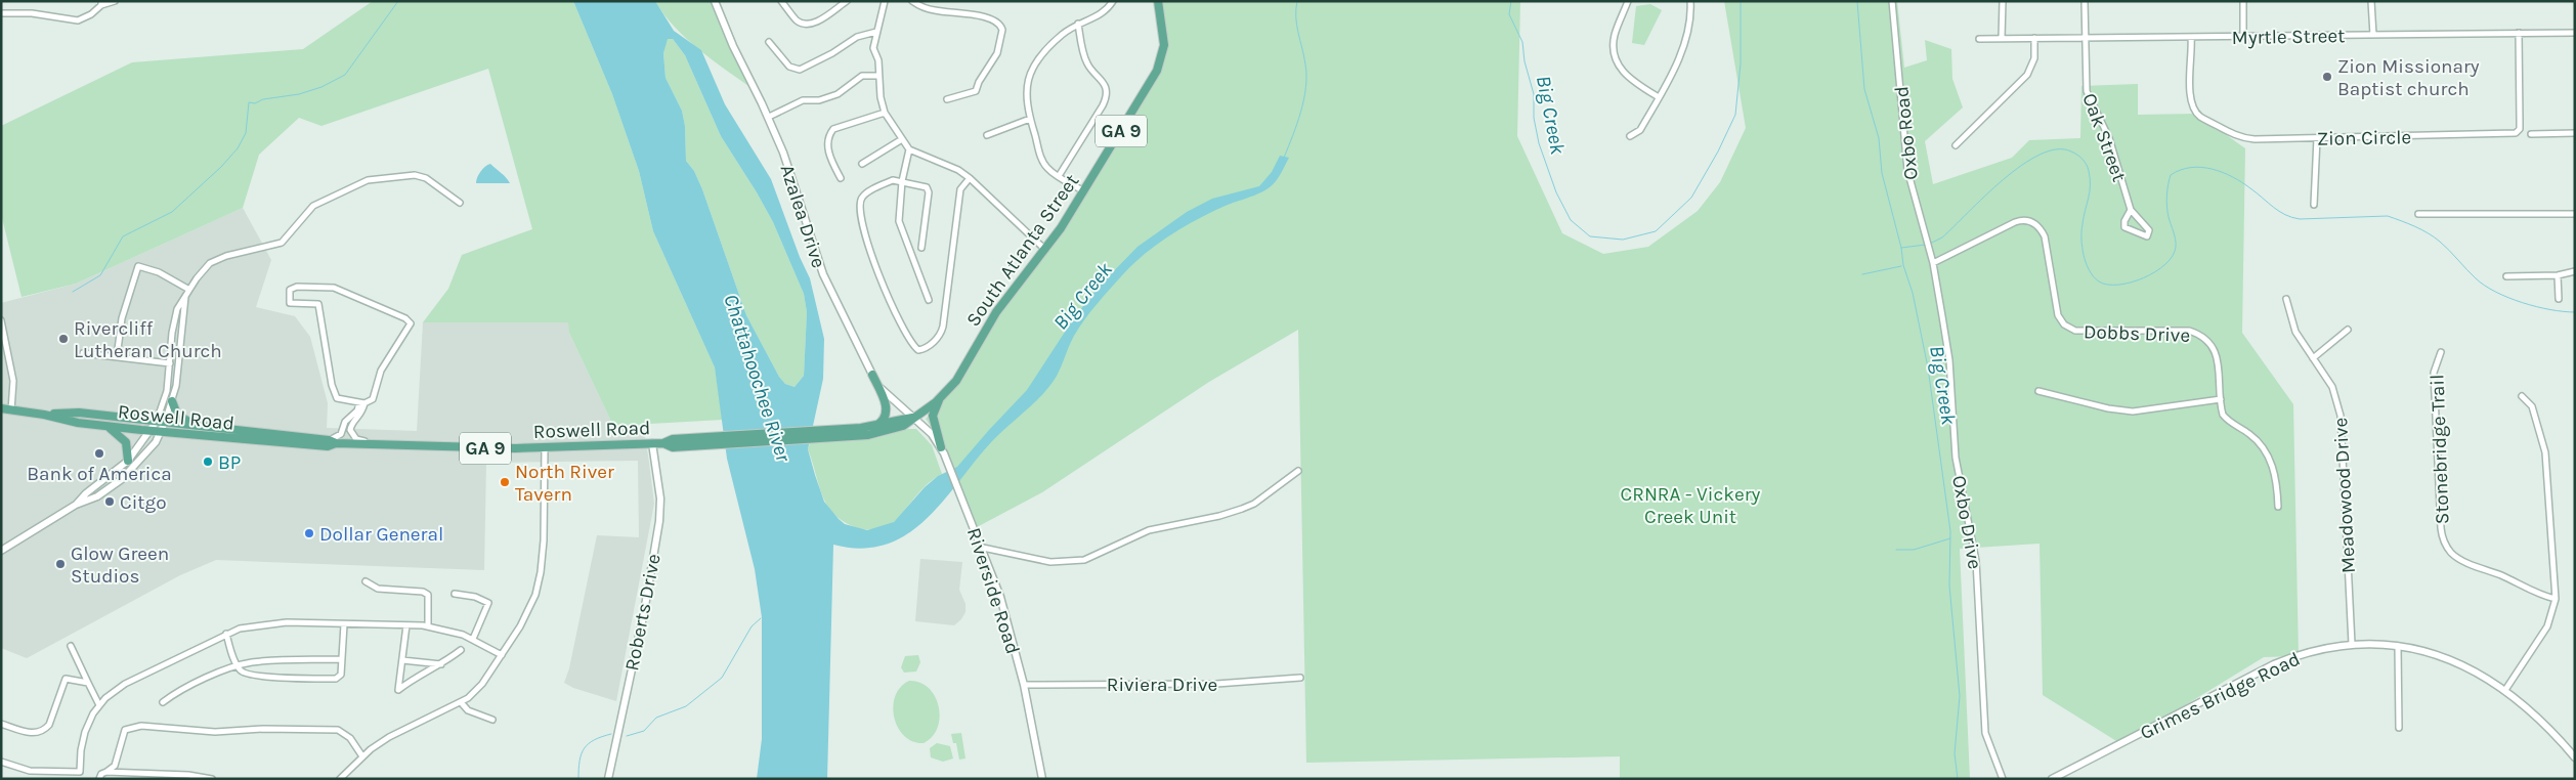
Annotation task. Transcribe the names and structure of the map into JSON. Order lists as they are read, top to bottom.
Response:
{
  "streets": {
    "main road": ["GA 9", "South Atlanta Street", "Roswell Road"],
    "street": [
      "Myrtle Street",
      "Oxbo Road",
      "Oak Street",
      "Zion Circle",
      "Azalea Drive",
      "Dobbs Drive",
      "Stonebridge Trail",
      "Meadowood Drive",
      "Oxbo Drive",
      "Riverside Road",
      "Roberts Drive",
      "Riviera Drive",
      "Grimes Bridge Road"
    ]
  },
  "crossings": [
    ["Myrtle Street", "Oak Street"],
    ["Myrtle Street", "Zion Circle"],
    ["Oxbo Road", "Dobbs Drive"],
    ["Oxbo Road", "Oxbo Drive"],
    ["Azalea Drive", "South Atlanta Street"],
    ["Azalea Drive", "Riverside Road"],
    ["South Atlanta Street", "Roswell Road"],
    ["South Atlanta Street", "Riverside Road"],
    ["Dobbs Drive", "Oxbo Drive"],
    ["Roswell Road", "Roberts Drive"],
    ["Meadowood Drive", "Grimes Bridge Road"],
    ["Riverside Road", "Riviera Drive"]
  ],
  "water": ["Big Creek", "Chattahoochee River"],
  "parks": ["CRNRA - Vickery Creek Unit"],
  "places": [
    "Zion Missionary Baptist church",
    "Rivercliff Lutheran Church",
    "Bank of America",
    "BP",
    "North River Tavern",
    "Citgo",
    "Dollar General",
    "Glow Green Studios"
  ]
}
